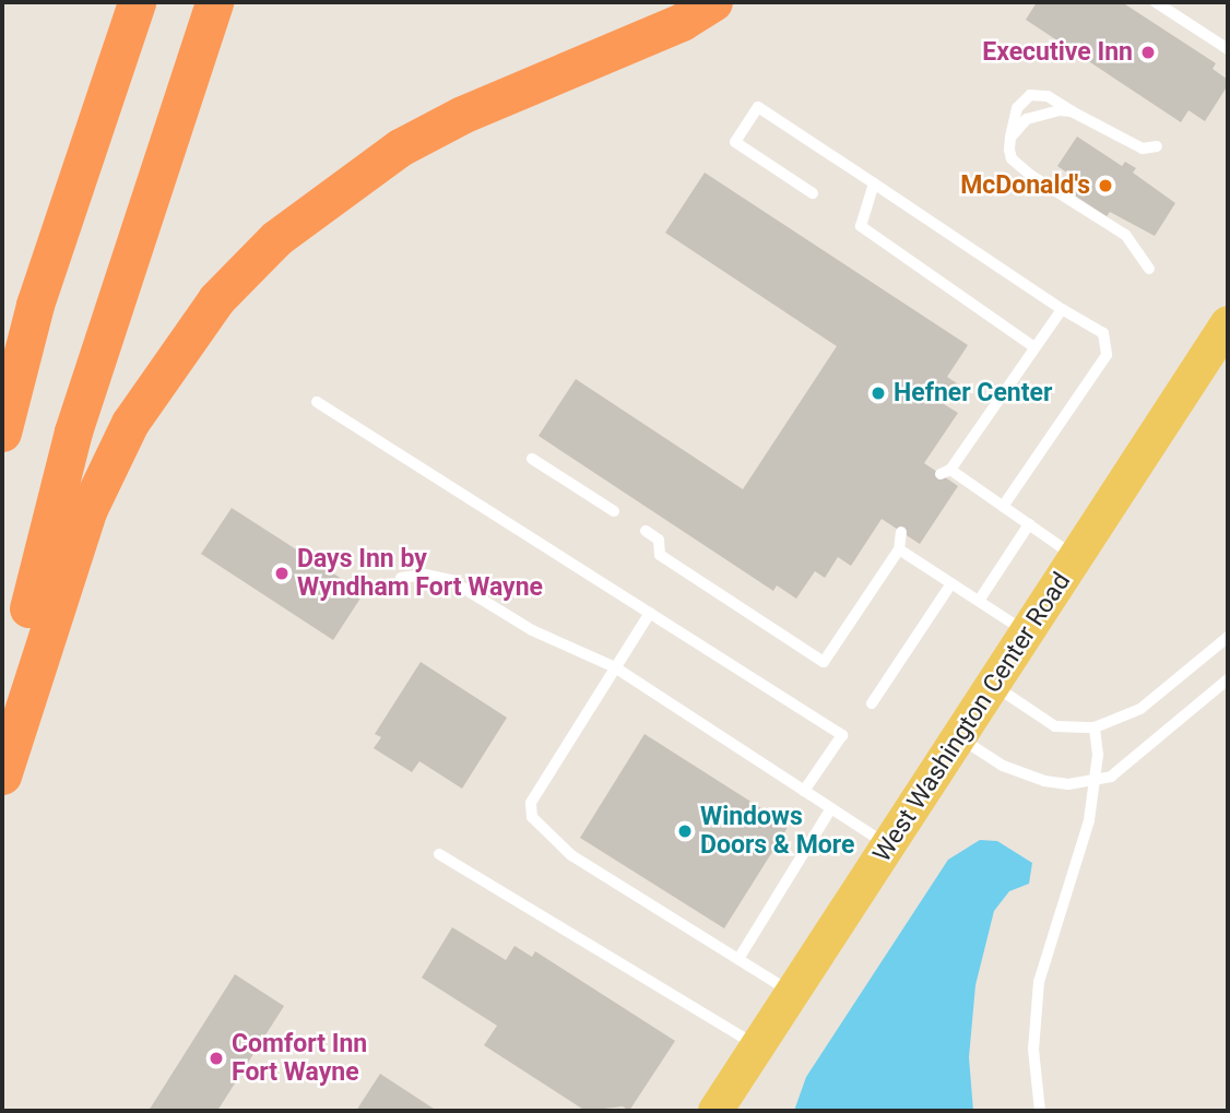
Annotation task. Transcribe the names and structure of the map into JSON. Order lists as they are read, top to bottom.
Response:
{
  "streets": {
    "main road": ["West Washington Center Road"]
  },
  "places": [
    "Executive Inn",
    "McDonald's",
    "Hefner Center",
    "Days Inn by Wyndham Fort Wayne",
    "Windows Doors & More",
    "Comfort Inn Fort Wayne"
  ]
}
